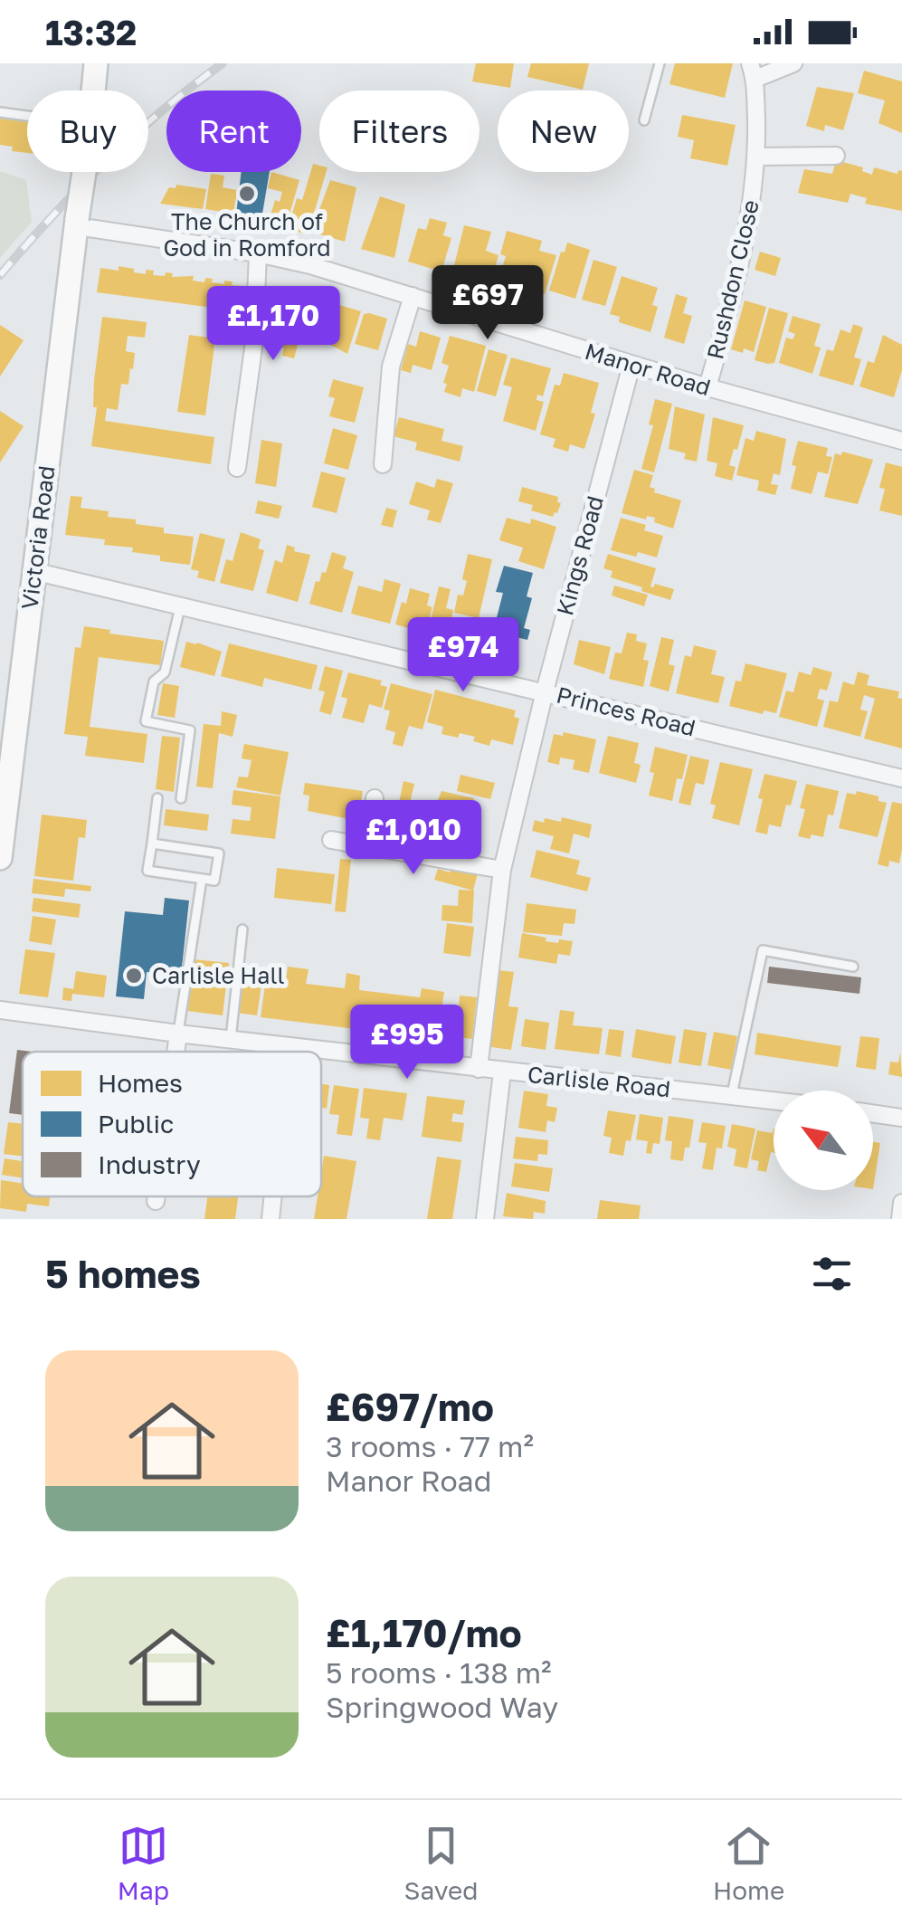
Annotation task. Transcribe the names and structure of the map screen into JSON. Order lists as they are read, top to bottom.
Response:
{
  "streets": {
    "street": [
      "Rushdon Close",
      "Manor Road",
      "Victoria Road",
      "Kings Road",
      "Princes Road",
      "Carlisle Road"
    ]
  },
  "crossings": [
    ["Rushdon Close", "Manor Road"],
    ["Manor Road", "Victoria Road"],
    ["Manor Road", "Kings Road"],
    ["Victoria Road", "Princes Road"],
    ["Kings Road", "Princes Road"],
    ["Kings Road", "Carlisle Road"]
  ],
  "places": ["The Church of God in Romford", "Carlisle Hall"],
  "legend": ["Homes", "Public", "Industry"],
  "north": "top left",
  "page": {
    "status": "13:32",
    "chip": [
      "Buy",
      "Rent",
      "Filters",
      "New"
    ],
    "price": [
      "£697",
      "£1,170",
      "£974",
      "£1,010",
      "£995"
    ],
    "heading": "5 homes",
    "list": [
      {
        "name": "£697/mo",
        "note": "3 rooms · 77 m² · Manor Road"
      },
      {
        "name": "£1,170/mo",
        "note": "5 rooms · 138 m² · Springwood Way"
      }
    ],
    "tabs": ["Map", "Saved", "Home"]
  }
}
